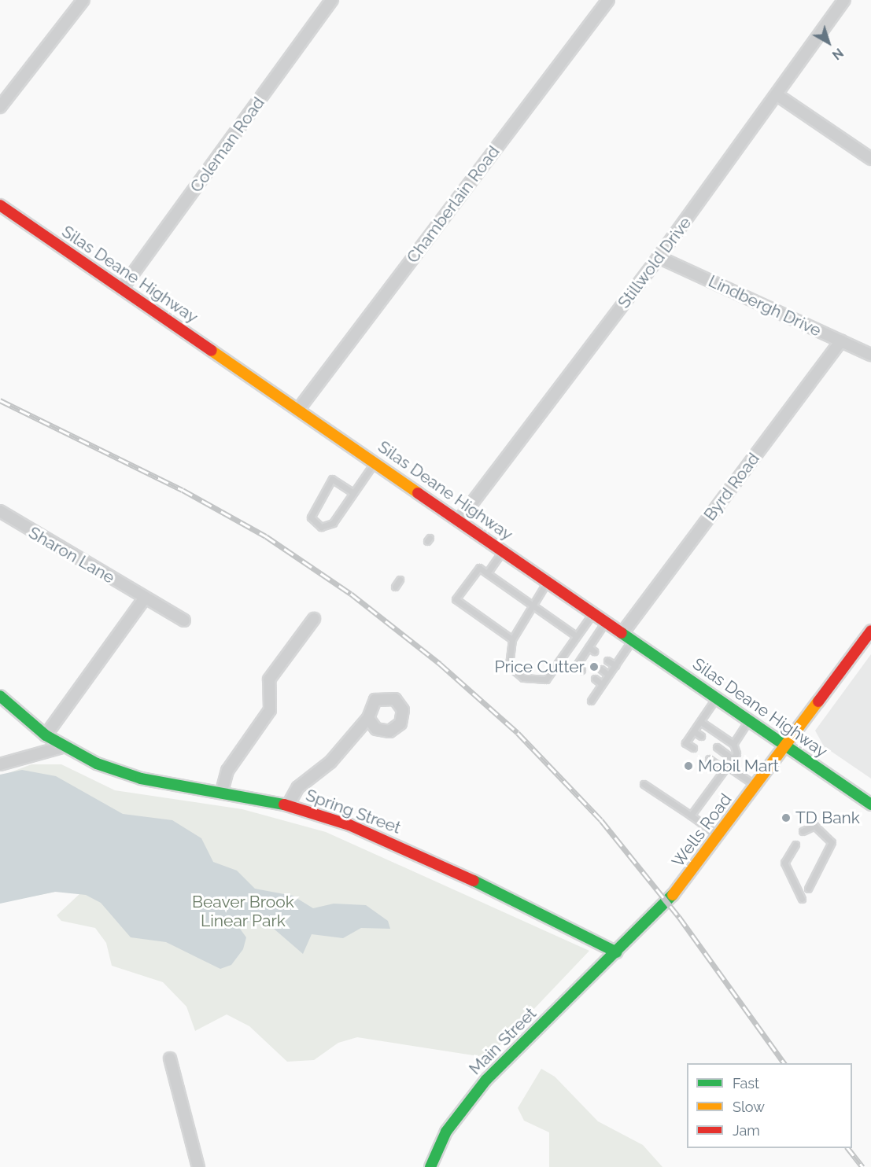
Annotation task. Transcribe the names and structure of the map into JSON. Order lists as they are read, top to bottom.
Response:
{
  "streets": {
    "street": [
      "Coleman Road",
      "Chamberlain Road",
      "Stillwold Drive",
      "Silas Deane Highway",
      "Lindbergh Drive",
      "Byrd Road",
      "Sharon Lane",
      "Spring Street",
      "Wells Road",
      "Main Street"
    ]
  },
  "crossings": [
    ["Coleman Road", "Silas Deane Highway"],
    ["Chamberlain Road", "Silas Deane Highway"],
    ["Stillwold Drive", "Silas Deane Highway"],
    ["Stillwold Drive", "Lindbergh Drive"],
    ["Silas Deane Highway", "Byrd Road"],
    ["Silas Deane Highway", "Wells Road"],
    ["Lindbergh Drive", "Byrd Road"],
    ["Spring Street", "Wells Road"],
    ["Spring Street", "Main Street"],
    ["Wells Road", "Main Street"]
  ],
  "parks": ["Beaver Brook Linear Park"],
  "places": ["Price Cutter", "Mobil Mart", "TD Bank"],
  "legend": ["Fast", "Slow", "Jam"],
  "north": "bottom right"
}
